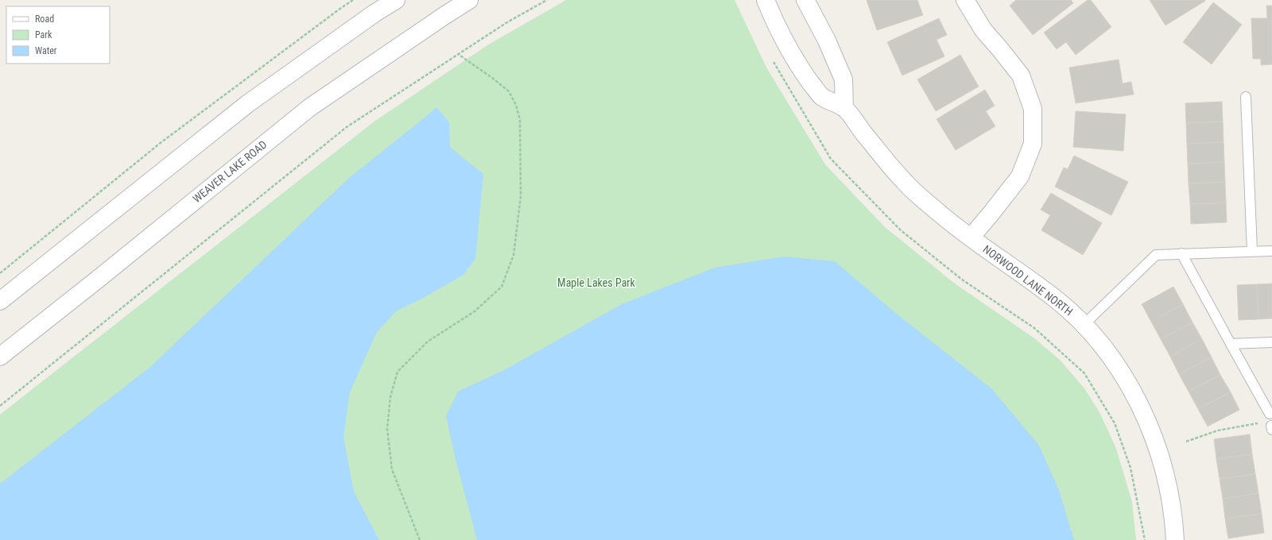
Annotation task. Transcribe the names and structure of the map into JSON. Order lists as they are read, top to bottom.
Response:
{
  "streets": {
    "street": ["WEAVER LAKE ROAD", "NORWOOD LANE NORTH"]
  },
  "parks": ["Maple Lakes Park"],
  "legend": ["Road", "Park", "Water"]
}
